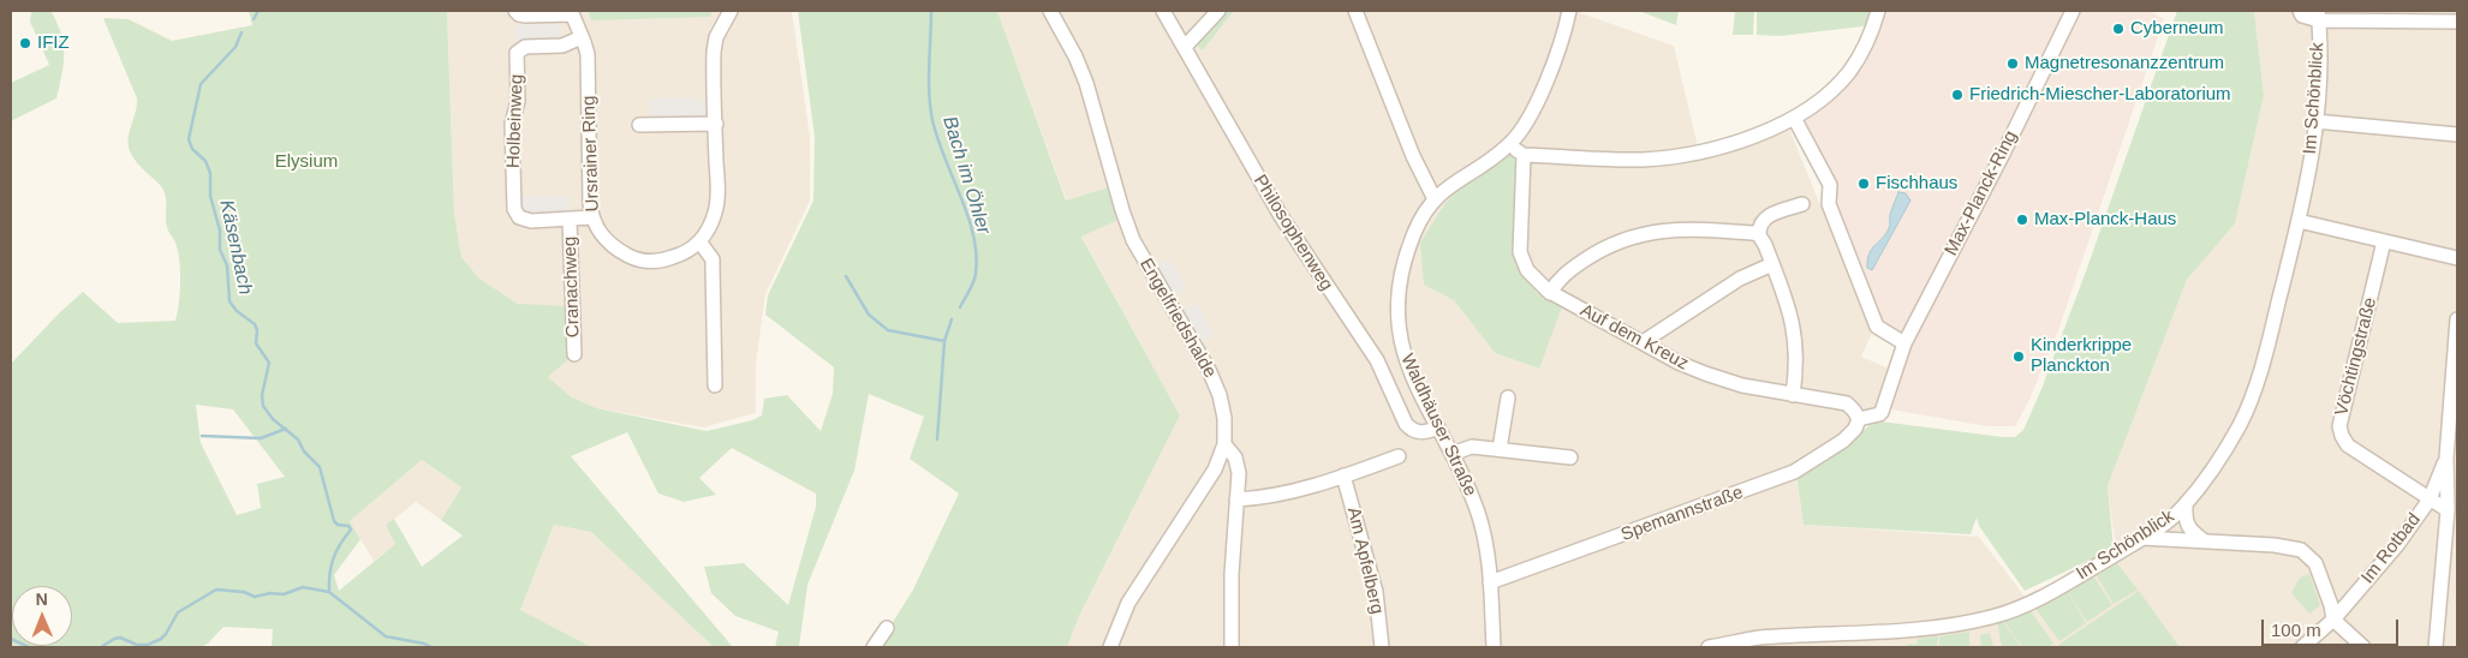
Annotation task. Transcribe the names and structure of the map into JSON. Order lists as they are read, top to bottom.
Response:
{
  "streets": {
    "street": [
      "Im Schönblick",
      "Holbeinweg",
      "Ursrainer Ring",
      "Max-Planck-Ring",
      "Philosophenweg",
      "Cranachweg",
      "Engelfriedshalde",
      "Auf dem Kreuz",
      "Vöchtingstraße",
      "Waldhäuser Straße",
      "Spemannstraße",
      "Im Rotbad",
      "Am Apfelberg"
    ]
  },
  "crossings": [
    ["Holbeinweg", "Ursrainer Ring"],
    ["Holbeinweg", "Cranachweg"],
    ["Max-Planck-Ring", "Auf dem Kreuz"],
    ["Max-Planck-Ring", "Spemannstraße"],
    ["Philosophenweg", "Waldhäuser Straße"],
    ["Auf dem Kreuz", "Spemannstraße"],
    ["Vöchtingstraße", "Im Rotbad"],
    ["Waldhäuser Straße", "Spemannstraße"]
  ],
  "water": ["Bach im Öhler", "Käsenbach"],
  "parks": ["Elysium"],
  "places": [
    "Cyberneum",
    "IFIZ",
    "Magnetresonanzzentrum",
    "Friedrich-Miescher-Laboratorium",
    "Fischhaus",
    "Max-Planck-Haus",
    "Kinderkrippe Planckton"
  ],
  "scale_bar": "100 m",
  "north": "top"
}
